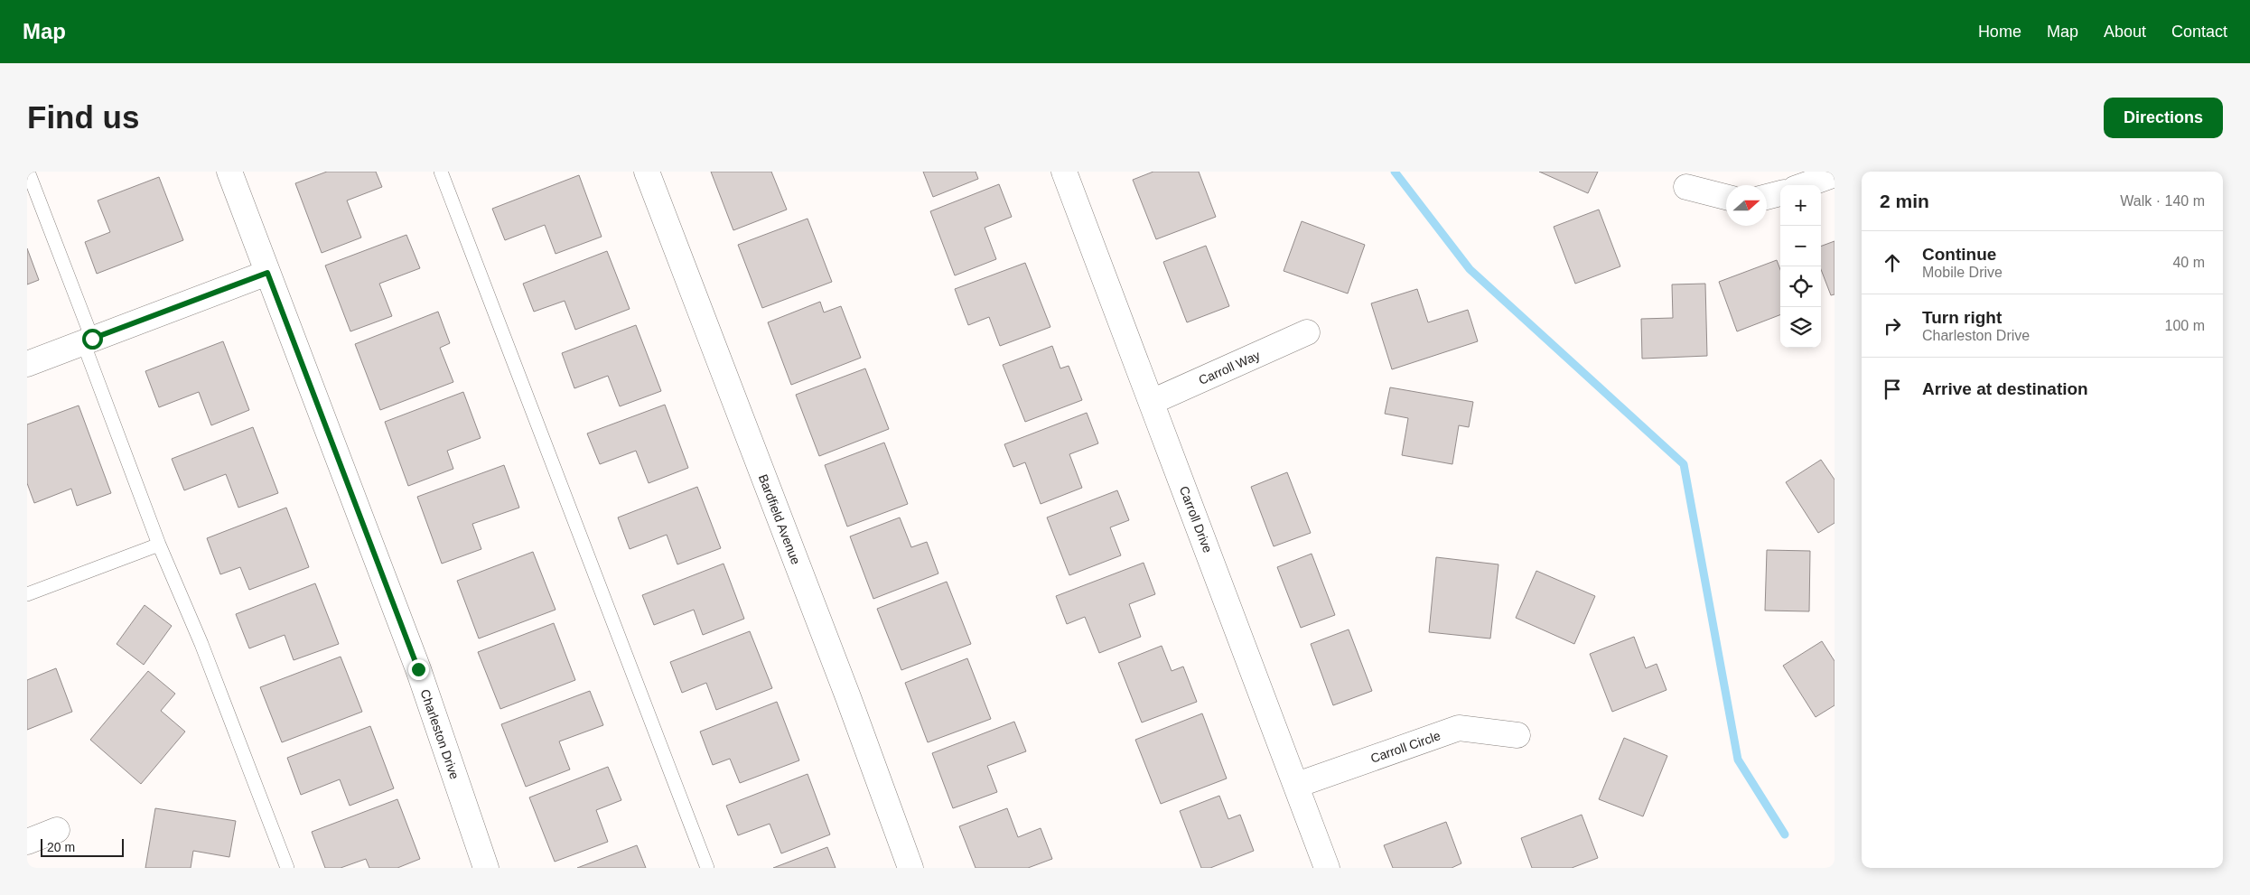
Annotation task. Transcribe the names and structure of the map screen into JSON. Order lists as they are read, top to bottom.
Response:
{
  "streets": {
    "street": [
      "Carroll Way",
      "Bardfield Avenue",
      "Carroll Drive",
      "Charleston Drive",
      "Carroll Circle"
    ]
  },
  "crossings": [
    ["Carroll Way", "Carroll Drive"],
    ["Carroll Drive", "Carroll Circle"]
  ],
  "scale_bar": "20 m",
  "north": "right",
  "page": {
    "header": "Map",
    "nav": [
      "Home",
      "Map",
      "About",
      "Contact"
    ],
    "buttons": "Directions",
    "title": "Find us",
    "heading": ["2 min", "Walk · 140 m"],
    "map_buttons": ["+", "−"],
    "list": [
      ["Continue", "Mobile Drive", "40 m"],
      ["Turn right", "Charleston Drive", "100 m"],
      "Arrive at destination"
    ],
    "scale": "20 m"
  }
}
